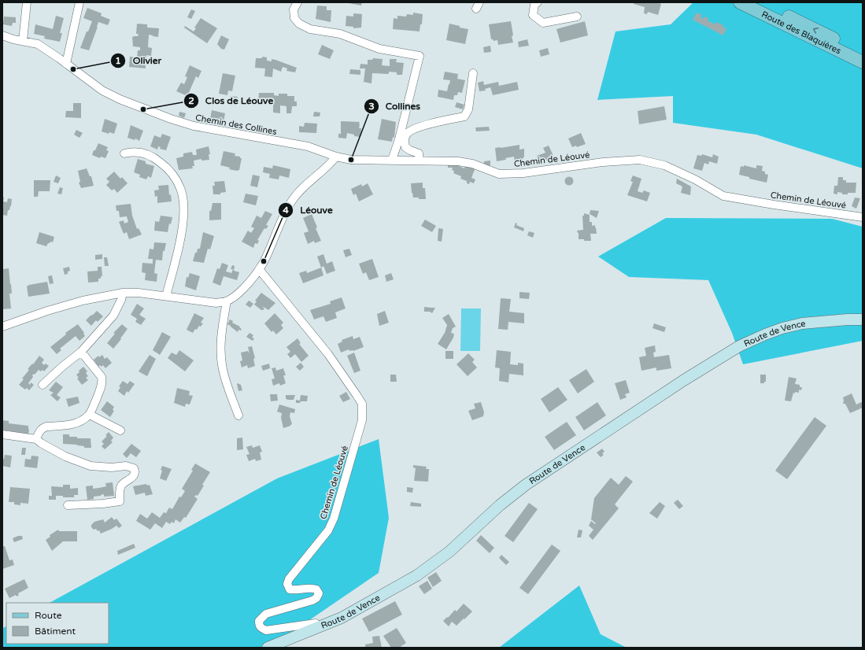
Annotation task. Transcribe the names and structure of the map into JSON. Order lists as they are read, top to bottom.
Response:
{
  "streets": {
    "main road": ["Route des Blaquières", "Route de Vence"],
    "street": ["Chemin des Collines", "Chemin de Léouvé"]
  },
  "crossings": [
    ["Chemin des Collines", "Chemin de Léouvé"],
    ["Chemin de Léouvé", "Route de Vence"]
  ],
  "places": [
    "Olivier",
    "Clos de Léouve",
    "Collines",
    "Léouve"
  ],
  "legend": ["Route", "Bâtiment"]
}
